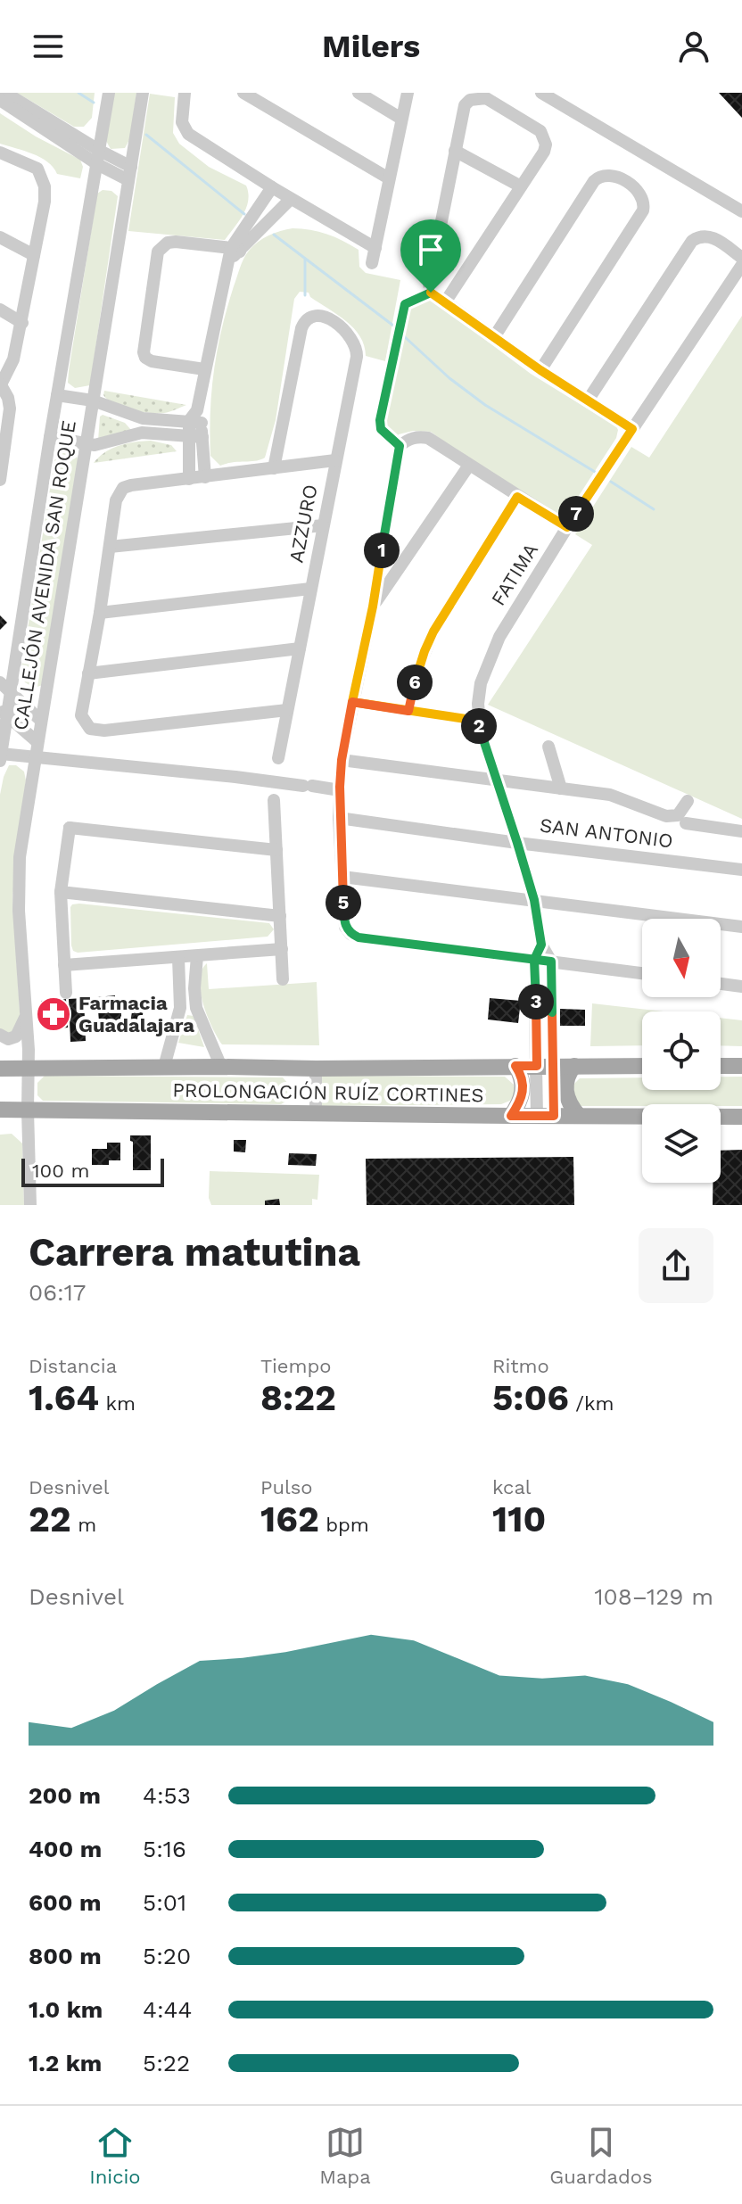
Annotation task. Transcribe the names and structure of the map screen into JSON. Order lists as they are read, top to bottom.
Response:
{
  "streets": {
    "main road": ["PROLONGACIÓN RUÍZ CORTINES"],
    "street": [
      "AZZURO",
      "FATIMA",
      "CALLEJÓN AVENIDA SAN ROQUE",
      "SAN ANTONIO"
    ]
  },
  "crossings": [
    ["FATIMA", "SAN ANTONIO"],
    ["FATIMA", "PROLONGACIÓN RUÍZ CORTINES"],
    ["CALLEJÓN AVENIDA SAN ROQUE", "PROLONGACIÓN RUÍZ CORTINES"]
  ],
  "places": {
    "pharmacy": ["Farmacia Guadalajara"]
  },
  "scale_bar": "100 m",
  "north": "bottom",
  "page": {
    "header": "Milers",
    "pins": [
      "7",
      "1",
      "6",
      "2",
      "5",
      "3"
    ],
    "scale": "100 m",
    "heading": ["Carrera matutina", "06:17"],
    "stats": [
      ["Distancia", "1.64 km"],
      ["Tiempo", "8:22"],
      ["Ritmo", "5:06 /km"],
      ["Desnivel", "22 m"],
      ["Pulso", "162 bpm"],
      ["kcal", "110"]
    ],
    "chart": ["Desnivel", "108–129 m"],
    "list": [
      {
        "name": "200 m",
        "note": "4:53"
      },
      {
        "name": "400 m",
        "note": "5:16"
      },
      {
        "name": "600 m",
        "note": "5:01"
      },
      {
        "name": "800 m",
        "note": "5:20"
      },
      {
        "name": "1.0 km",
        "note": "4:44"
      },
      {
        "name": "1.2 km",
        "note": "5:22"
      }
    ],
    "tabs": ["Inicio", "Mapa", "Guardados"]
  }
}
